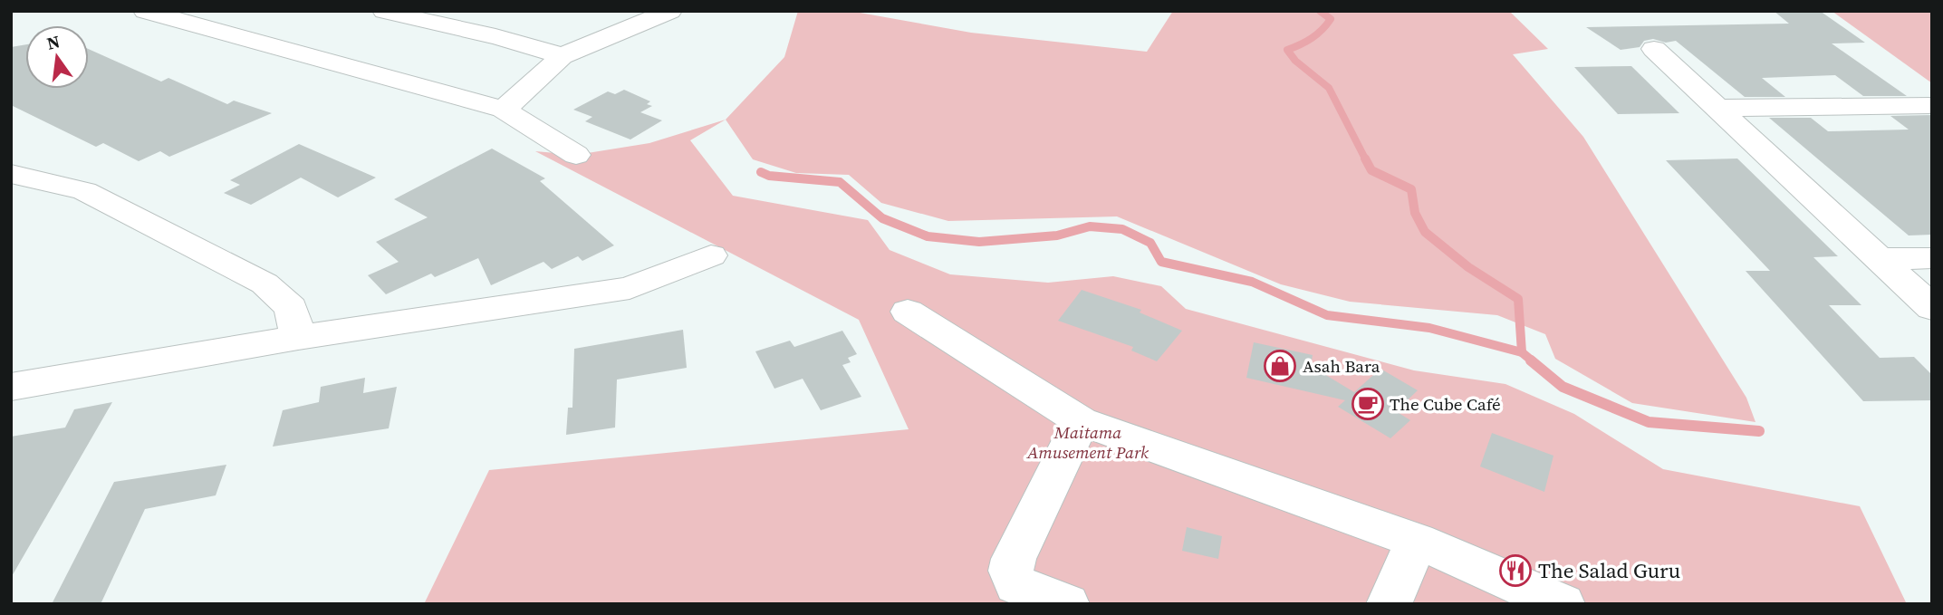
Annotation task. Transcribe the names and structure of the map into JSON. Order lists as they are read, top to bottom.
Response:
{
  "parks": ["Maitama Amusement Park"],
  "places": {
    "shop": ["Asah Bara"],
    "cafe": ["The Cube Café"],
    "restaurant": ["The Salad Guru"]
  },
  "north": "top"
}
